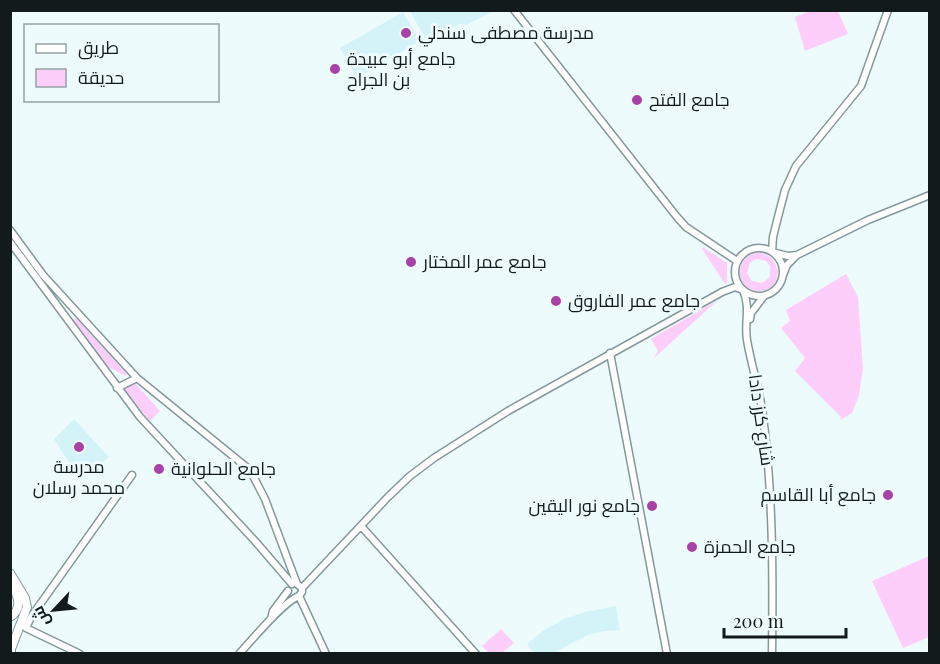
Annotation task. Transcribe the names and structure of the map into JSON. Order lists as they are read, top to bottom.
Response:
{
  "streets": {
    "main road": ["شارع كرز دادا"]
  },
  "places": [
    "مدرسة مصطفى سندلي",
    "جامع أبو عبيدة بن الجراح",
    "جامع الفتح",
    "جامع عمر المختار",
    "جامع عمر الفاروق",
    "مدرسة محمد رسلان",
    "جامع الحلوانية",
    "جامع أبا القاسم",
    "جامع نور اليقين",
    "جامع الحمزة"
  ],
  "legend": ["طريق", "حديقة"],
  "scale_bar": "200 m",
  "north": "bottom left"
}
